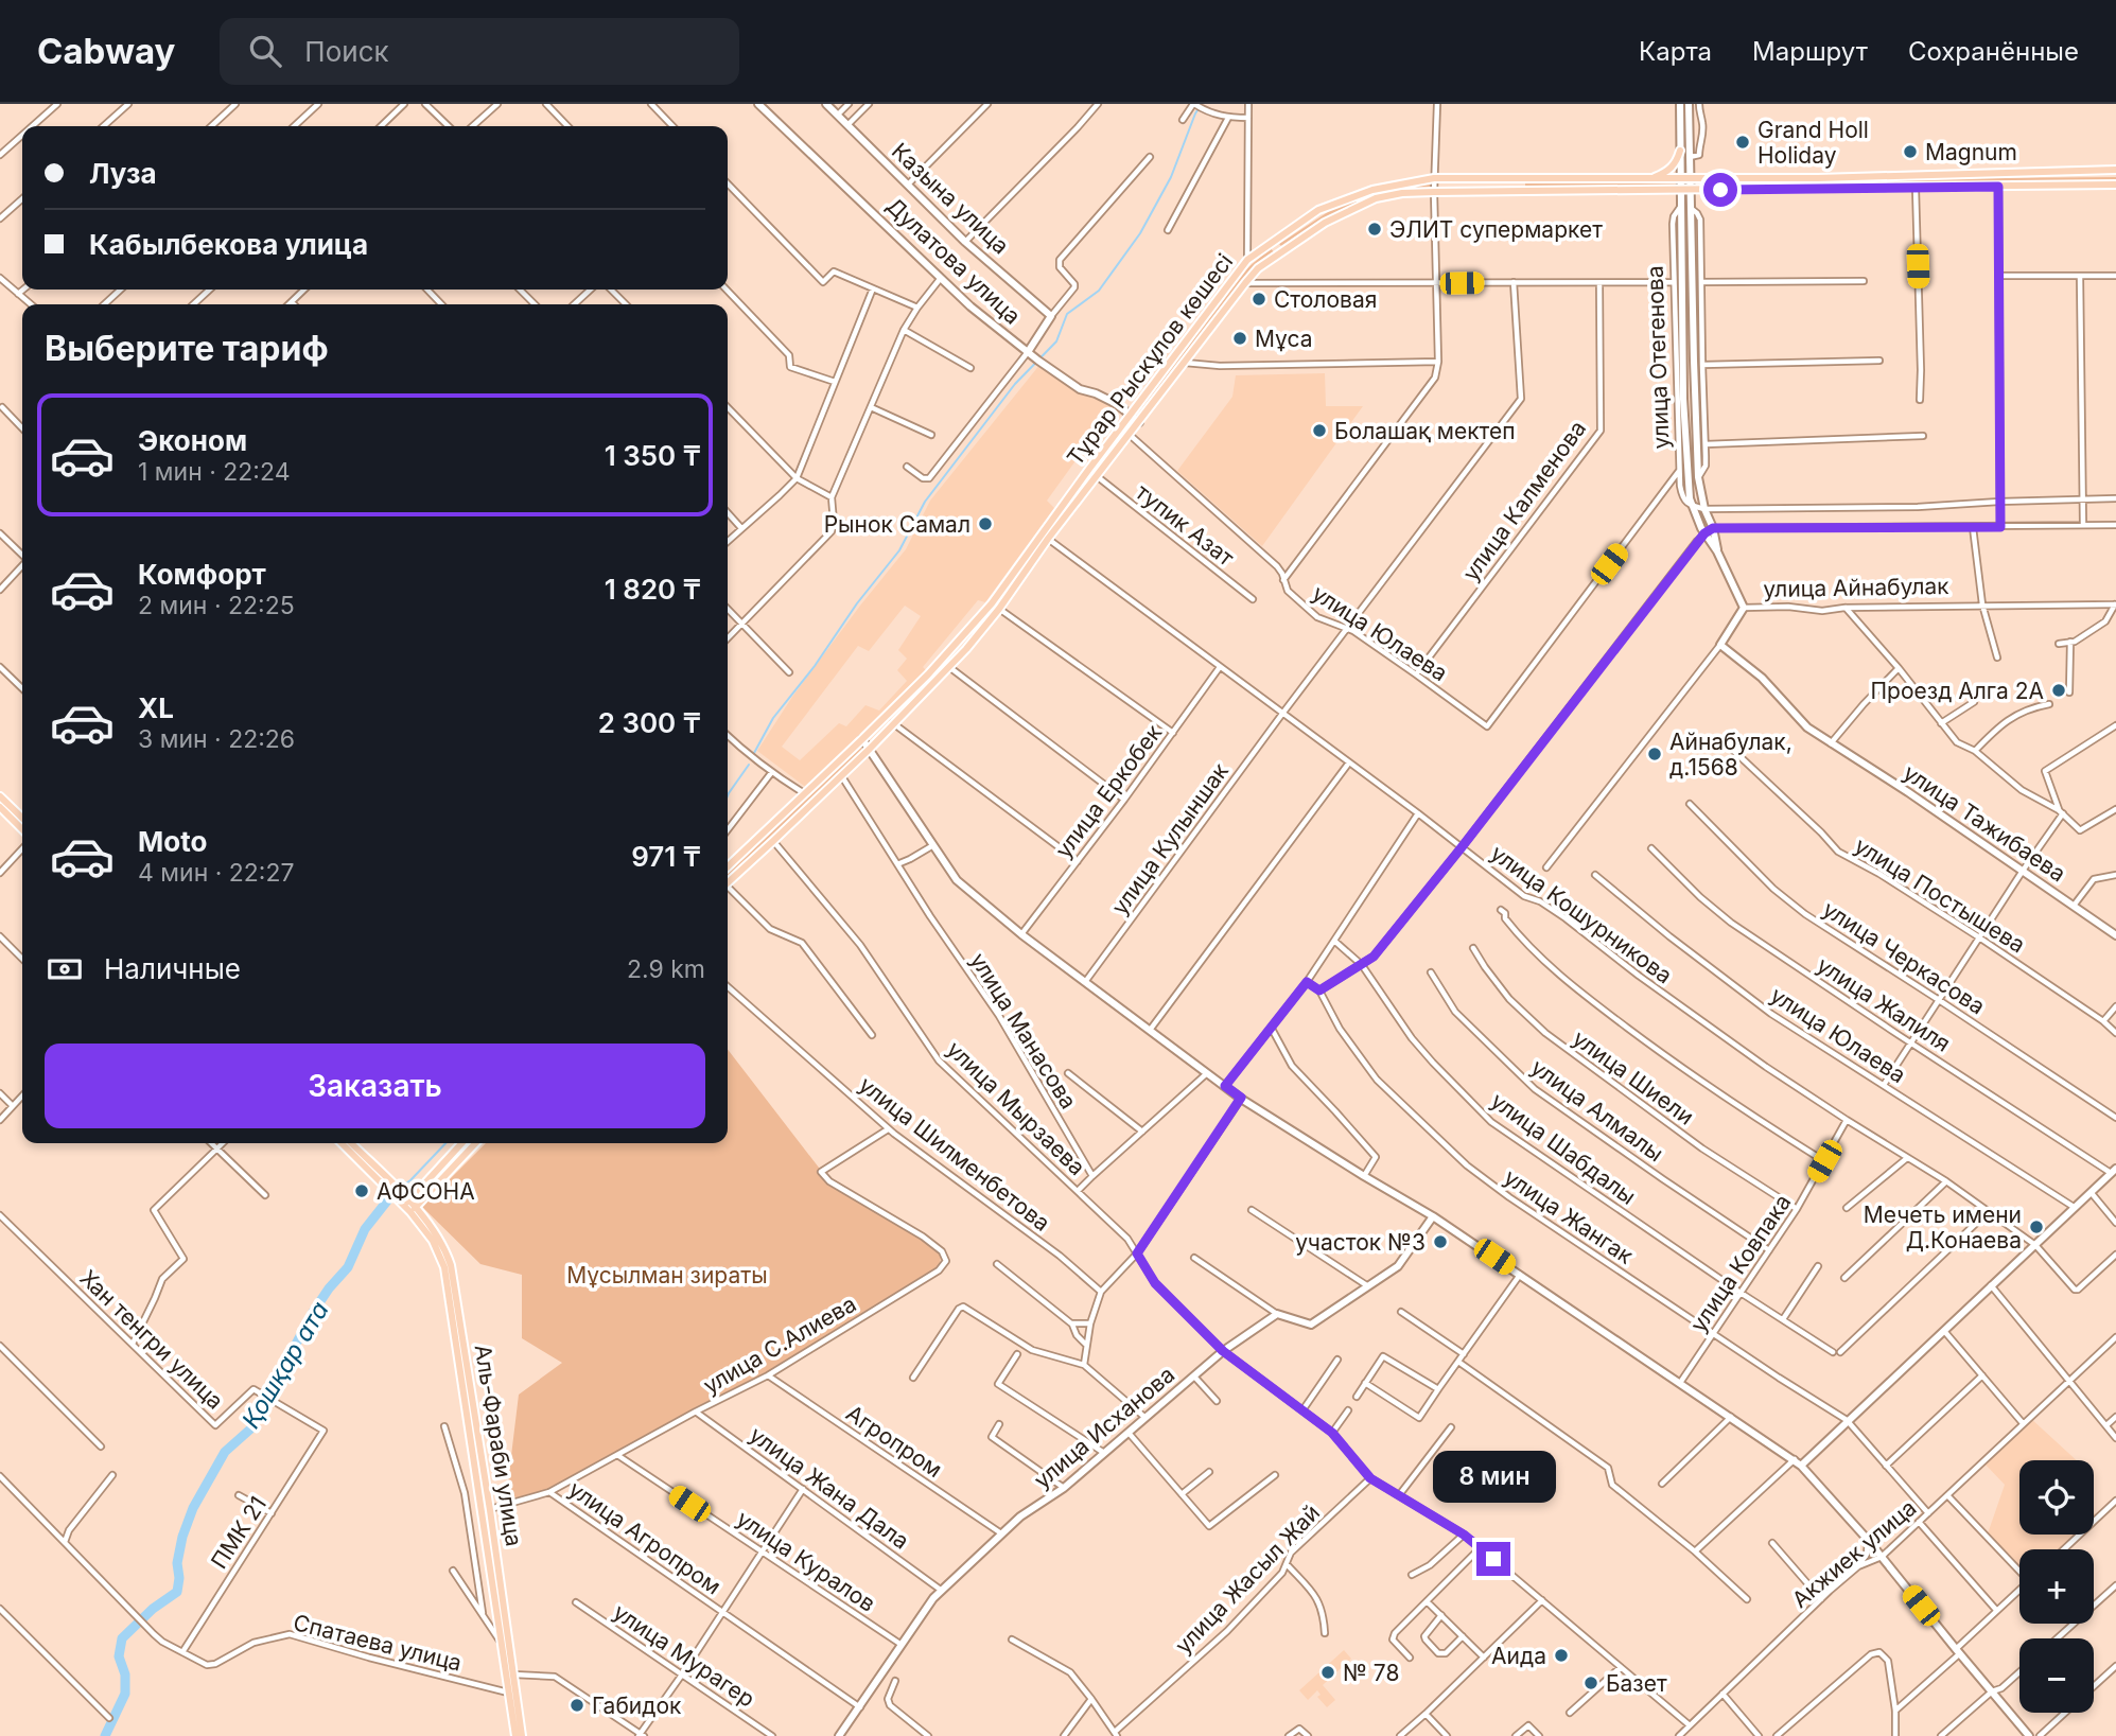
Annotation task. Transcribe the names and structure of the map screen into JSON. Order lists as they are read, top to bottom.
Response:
{
  "streets": {
    "main road": ["Тұрар Рыскұлов көшесі", "Аль-Фараби улица"],
    "street": [
      "Казына улица",
      "Дулатова улица",
      "улица Отегенова",
      "улица Калменова",
      "тупик Азат",
      "улица Айнабулак",
      "улица Юлаева",
      "улица Еркобек",
      "улица Тажибаева",
      "улица Кулыншак",
      "улица Постышева",
      "улица Кошурникова",
      "улица Черкасова",
      "улица Жалиля",
      "улица Манасова",
      "улица Шиели",
      "улица Мырзаева",
      "улица Алмалы",
      "улица Шабдалы",
      "улица Шилменбетова",
      "улица Жангак",
      "улица Ковпака",
      "Хан тенгри улица",
      "улица С.Алиева",
      "улица Исханова",
      "Агропром",
      "улица Жана Дала",
      "ПМК 21",
      "улица Агропром",
      "Акжиек улица",
      "улица Куралов",
      "улица Жасыл Жай",
      "Спатаева улица",
      "улица Мурагер"
    ]
  },
  "crossings": [
    ["Дулатова улица", "Тұрар Рыскұлов көшесі"],
    ["улица Отегенова", "Тұрар Рыскұлов көшесі"],
    ["улица Отегенова", "улица Айнабулак"],
    ["улица Отегенова", "улица Юлаева"],
    ["Тұрар Рыскұлов көшесі", "тупик Азат"],
    ["Тұрар Рыскұлов көшесі", "улица Юлаева"],
    ["Тұрар Рыскұлов көшесі", "улица Кошурникова"],
    ["Тұрар Рыскұлов көшесі", "улица Манасова"],
    ["Тұрар Рыскұлов көшесі", "улица Мырзаева"],
    ["улица Калменова", "улица Юлаева"],
    ["улица Айнабулак", "улица Тажибаева"],
    ["улица Юлаева", "улица Кулыншак"],
    ["улица Еркобек", "улица Кошурникова"],
    ["улица Кулыншак", "улица Кошурникова"],
    ["улица Кошурникова", "улица Ковпака"],
    ["улица Шиели", "улица Ковпака"],
    ["улица Мырзаева", "улица Исханова"],
    ["улица Мырзаева", "Акжиек улица"],
    ["улица Мырзаева", "улица Жасыл Жай"],
    ["улица Алмалы", "улица Ковпака"],
    ["улица Шабдалы", "улица Ковпака"],
    ["улица Шилменбетова", "улица С.Алиева"],
    ["улица Жангак", "улица Ковпака"],
    ["улица Жангак", "Акжиек улица"],
    ["Хан тенгри улица", "ПМК 21"],
    ["улица С.Алиева", "Агропром"],
    ["улица С.Алиева", "Аль-Фараби улица"],
    ["улица С.Алиева", "улица Жана Дала"],
    ["улица С.Алиева", "улица Агропром"],
    ["улица С.Алиева", "улица Куралов"],
    ["улица Исханова", "Агропром"],
    ["улица Исханова", "улица Жана Дала"],
    ["улица Исханова", "улица Агропром"],
    ["улица Исханова", "улица Куралов"],
    ["Аль-Фараби улица", "Спатаева улица"],
    ["улица Жана Дала", "улица Агропром"],
    ["ПМК 21", "Спатаева улица"],
    ["улица Агропром", "улица Куралов"],
    ["улица Агропром", "улица Мурагер"]
  ],
  "water": ["Қошқар ата"],
  "parks": ["Мұсылман зираты"],
  "places": [
    "Grand Holl Holiday",
    "Magnum",
    "ЭЛИТ супермаркет",
    "Столовая",
    "Мұса",
    "Болашақ мектеп",
    "Рынок Самал",
    "Проезд Алга 2А",
    "Айнабулак, д.1568",
    "АФСОНА",
    "Мечеть имени Д.Конаева",
    "участок №3",
    "Аида",
    "№ 78",
    "Базет",
    "Габидок"
  ],
  "page": {
    "header": "Cabway",
    "search": "Поиск",
    "nav": ["Карта", "Маршрут", "Сохранённые"],
    "banner": ["Луза", "Кабылбекова улица"],
    "heading": "Выберите тариф",
    "list": [
      {
        "name": "Эконом",
        "note": "1 мин · 22:24",
        "value": "1 350 ₸"
      },
      {
        "name": "Комфорт",
        "note": "2 мин · 22:25",
        "value": "1 820 ₸"
      },
      {
        "name": "XL",
        "note": "3 мин · 22:26",
        "value": "2 300 ₸"
      },
      {
        "name": "Moto",
        "note": "4 мин · 22:27",
        "value": "971 ₸"
      }
    ],
    "pay": ["Наличные", "2.9 km"],
    "buttons": "Заказать",
    "bubble": "8 мин",
    "map_buttons": ["+", "−"]
  }
}
